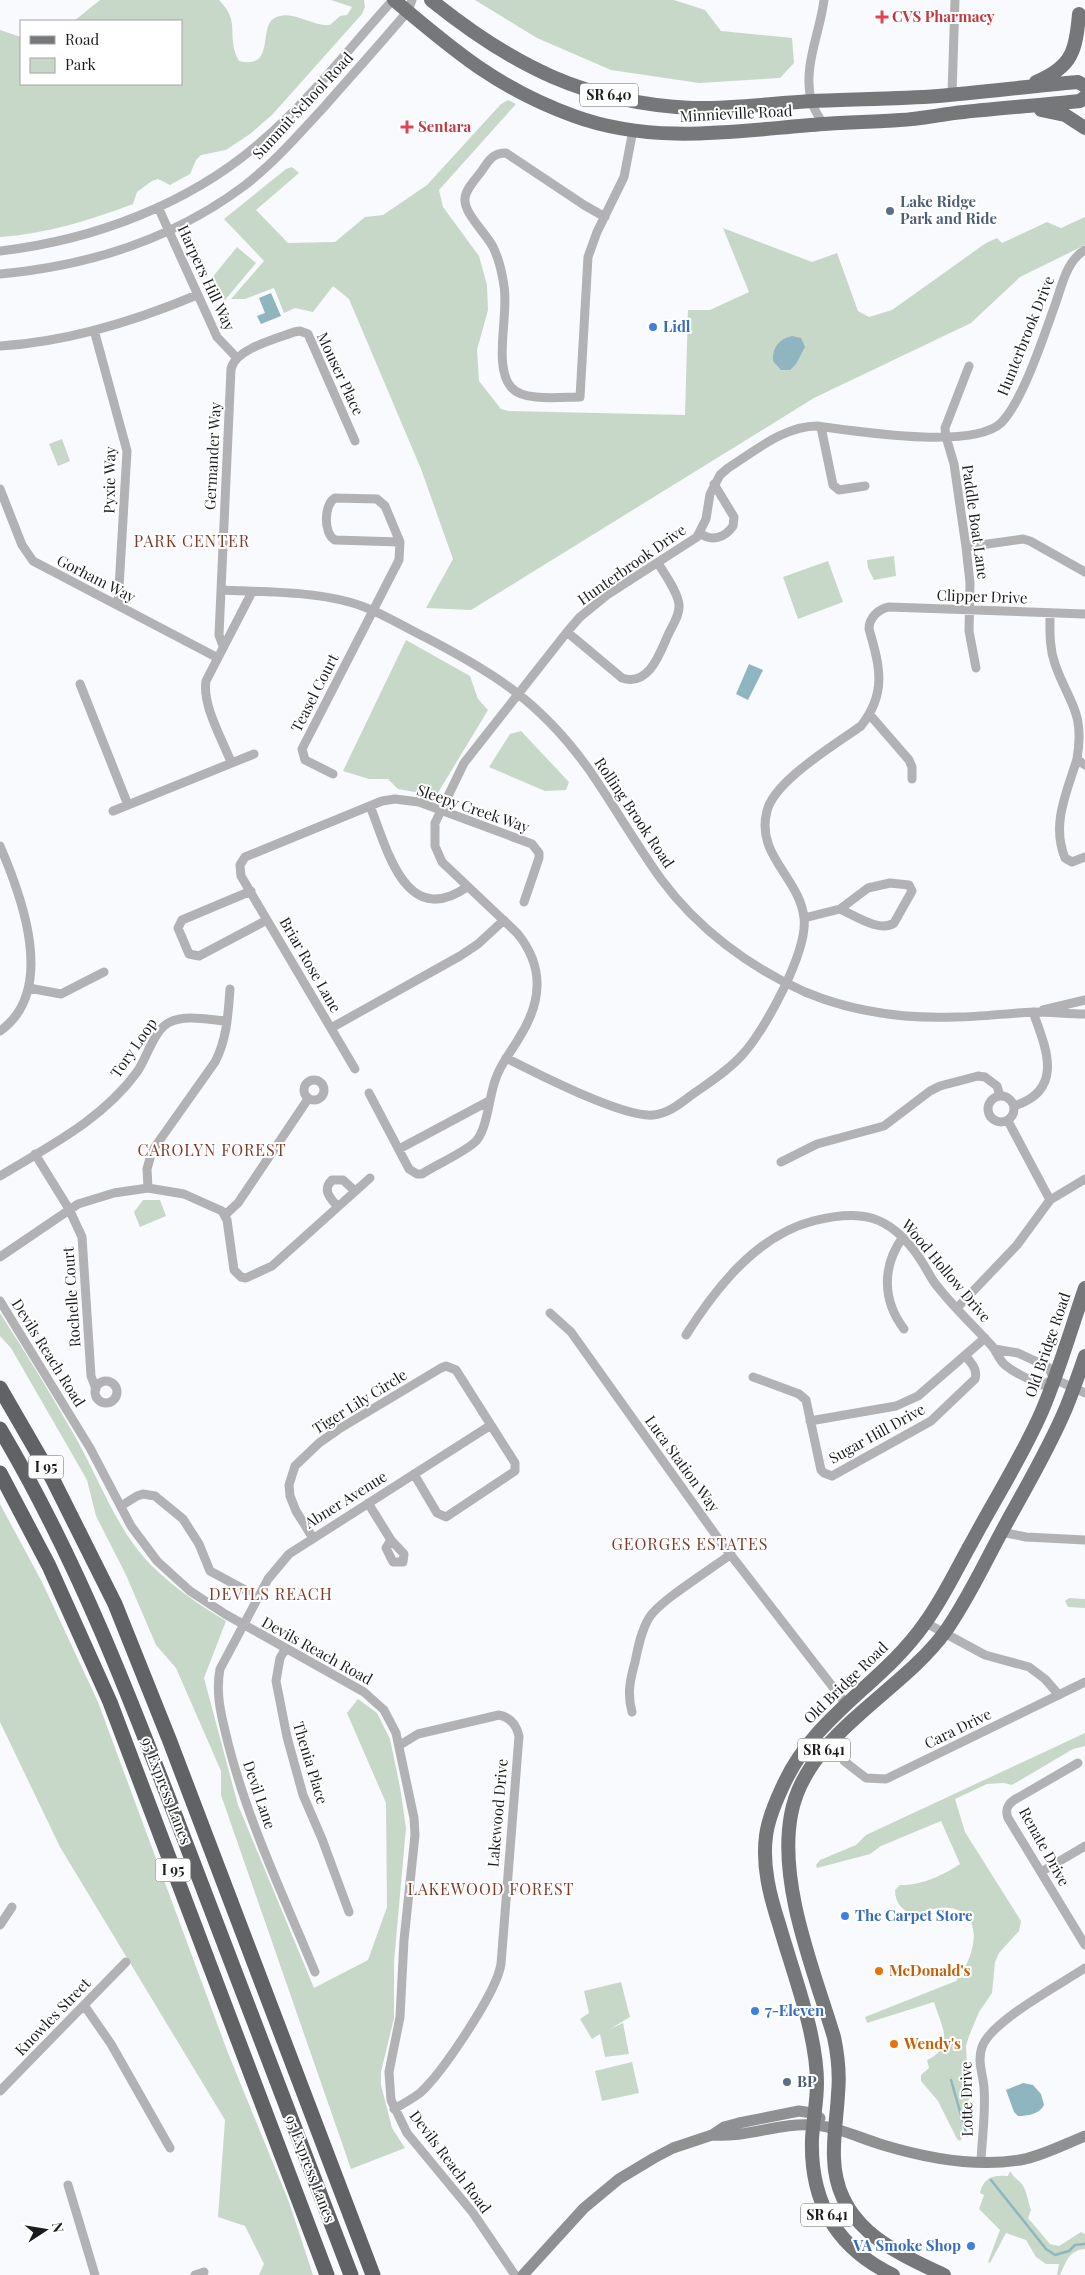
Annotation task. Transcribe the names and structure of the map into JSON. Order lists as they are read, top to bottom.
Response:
{
  "streets": {
    "highway": ["I 95", "95 Express Lanes"],
    "main road": [
      "SR 640",
      "Minnieville Road",
      "Old Bridge Road",
      "SR 641"
    ],
    "street": [
      "Summit School Road",
      "Harpers Hill Way",
      "Hunterbrook Drive",
      "Mouser Place",
      "Germander Way",
      "Pyxie Way",
      "Paddle Boat Lane",
      "Gorham Way",
      "Clipper Drive",
      "Teasel Court",
      "Sleepy Creek Way",
      "Rolling Brook Road",
      "Briar Rose Lane",
      "Tory Loop",
      "Wood Hollow Drive",
      "Rochelle Court",
      "Devils Reach Road",
      "Tiger Lily Circle",
      "Sugar Hill Drive",
      "Luca Station Way",
      "Abner Avenue",
      "Cara Drive",
      "Thenia Place",
      "Devil Lane",
      "Lakewood Drive",
      "Renate Drive",
      "Knowles Street",
      "Lotte Drive"
    ]
  },
  "crossings": [
    ["Summit School Road", "Minnieville Road"],
    ["Summit School Road", "Harpers Hill Way"],
    ["Harpers Hill Way", "Mouser Place"],
    ["Harpers Hill Way", "Germander Way"],
    ["Hunterbrook Drive", "Paddle Boat Lane"],
    ["Hunterbrook Drive", "Sleepy Creek Way"],
    ["Hunterbrook Drive", "Rolling Brook Road"],
    ["Mouser Place", "Germander Way"],
    ["Germander Way", "Rolling Brook Road"],
    ["Pyxie Way", "Gorham Way"],
    ["Paddle Boat Lane", "Clipper Drive"],
    ["Teasel Court", "Rolling Brook Road"],
    ["Sleepy Creek Way", "Briar Rose Lane"],
    ["Tory Loop", "Rochelle Court"],
    ["Wood Hollow Drive", "Old Bridge Road"],
    ["Wood Hollow Drive", "SR 641"],
    ["Old Bridge Road", "Luca Station Way"],
    ["Devils Reach Road", "Abner Avenue"],
    ["Devils Reach Road", "Thenia Place"],
    ["Devils Reach Road", "Devil Lane"],
    ["Devils Reach Road", "Lakewood Drive"],
    ["Tiger Lily Circle", "Abner Avenue"],
    ["Abner Avenue", "Devil Lane"]
  ],
  "districts": [
    "PARK CENTER",
    "CAROLYN FOREST",
    "GEORGES ESTATES",
    "DEVILS REACH",
    "LAKEWOOD FOREST"
  ],
  "places": {
    "health": ["CVS Pharmacy", "Sentara"],
    "other": [
      "Lake Ridge Park and Ride",
      "Lidl",
      "The Carpet Store",
      "McDonald's",
      "7-Eleven",
      "Wendy's",
      "BP",
      "VA Smoke Shop"
    ]
  },
  "legend": ["Road", "Park"],
  "north": "right"
}
